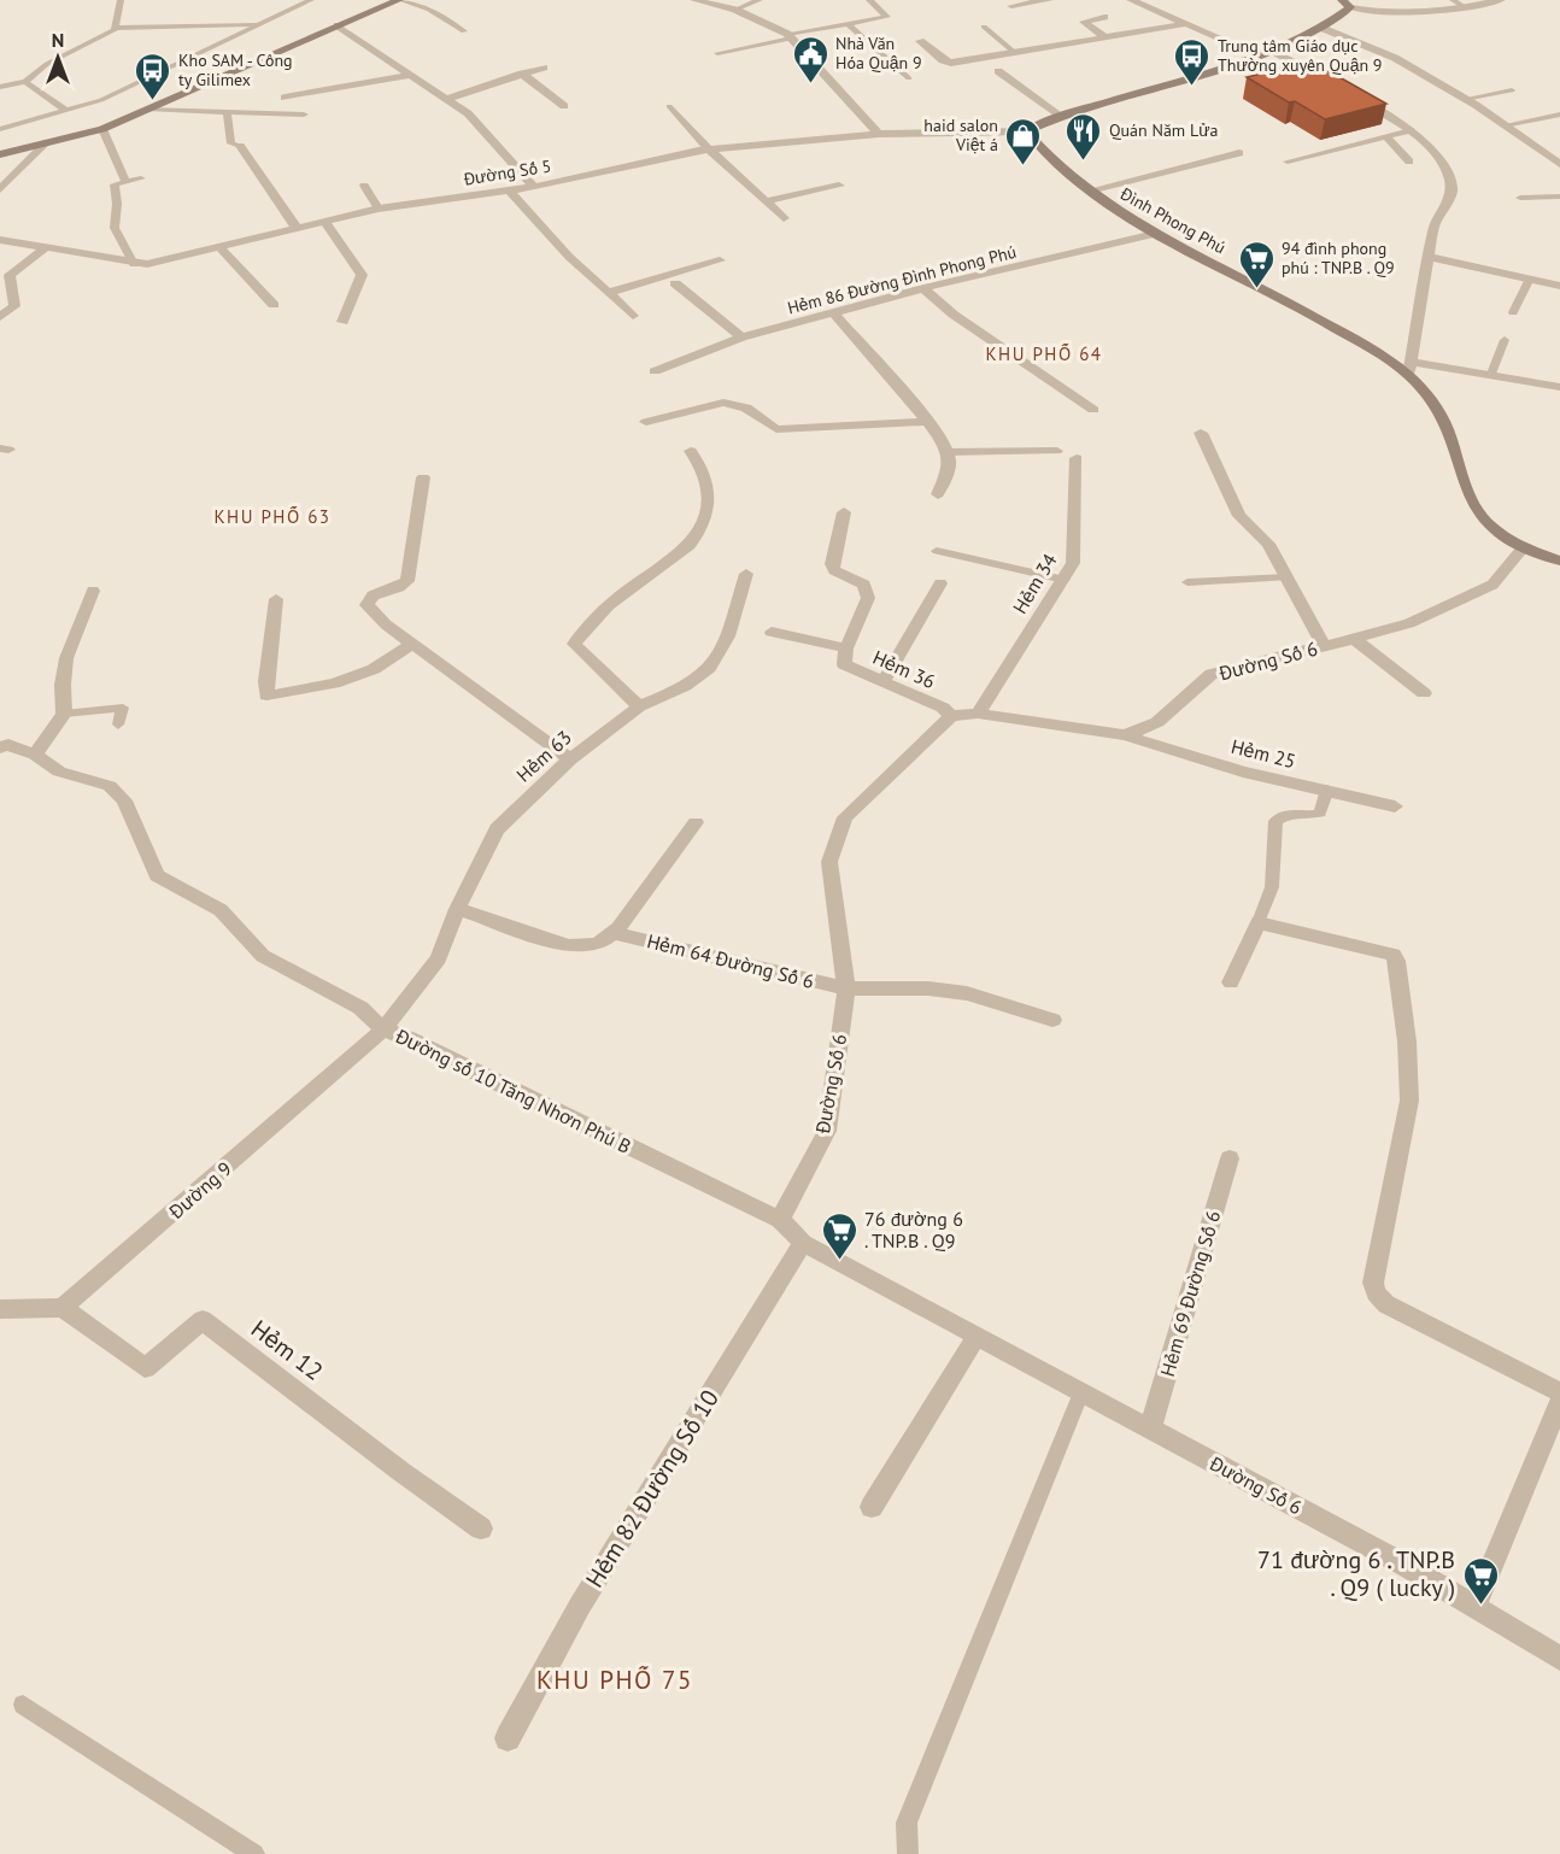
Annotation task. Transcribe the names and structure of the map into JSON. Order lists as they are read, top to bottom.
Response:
{
  "streets": {
    "street": [
      "Đường Số 5",
      "Đình Phong Phú",
      "Hẻm 86 Đường Đình Phong Phú",
      "Hẻm 34",
      "Đường Số 6",
      "Hẻm 36",
      "Hẻm 25",
      "Hẻm 63",
      "Hẻm 64 Đường Số 6",
      "Đường số 10 Tăng Nhơn Phú B",
      "Đường 9",
      "Hẻm 69 Đường Số 6",
      "Hẻm 12",
      "Hẻm 82 Đường Số 10"
    ]
  },
  "crossings": [
    ["Đường Số 5", "Đình Phong Phú"],
    ["Đình Phong Phú", "Hẻm 86 Đường Đình Phong Phú"],
    ["Đình Phong Phú", "Đường Số 6"],
    ["Đường Số 6", "Hẻm 36"],
    ["Đường Số 6", "Hẻm 25"],
    ["Đường Số 6", "Hẻm 64 Đường Số 6"],
    ["Đường Số 6", "Đường số 10 Tăng Nhơn Phú B"],
    ["Đường Số 6", "Hẻm 69 Đường Số 6"],
    ["Đường Số 6", "Hẻm 82 Đường Số 10"],
    ["Hẻm 63", "Đường số 10 Tăng Nhơn Phú B"],
    ["Hẻm 63", "Đường 9"],
    ["Đường số 10 Tăng Nhơn Phú B", "Đường 9"],
    ["Đường 9", "Hẻm 12"]
  ],
  "districts": ["KHU PHỐ 64", "KHU PHỐ 63", "KHU PHỐ 75"],
  "places": {
    "public building": ["Nhà Văn Hóa Quận 9"],
    "bus stop": ["Trung tâm Giáo dục Thường xuyên Quận 9", "Kho SAM - Công ty Gilimex"],
    "restaurant": ["Quán Năm Lửa"],
    "shop": ["haid salon Việt á"],
    "supermarket": ["94 đình phong phú : TNP.B . Q9", "76 đường 6 . TNP.B . Q9", "71 đường 6 . TNP.B . Q9 ( lucky )"]
  },
  "north": "top"
}
